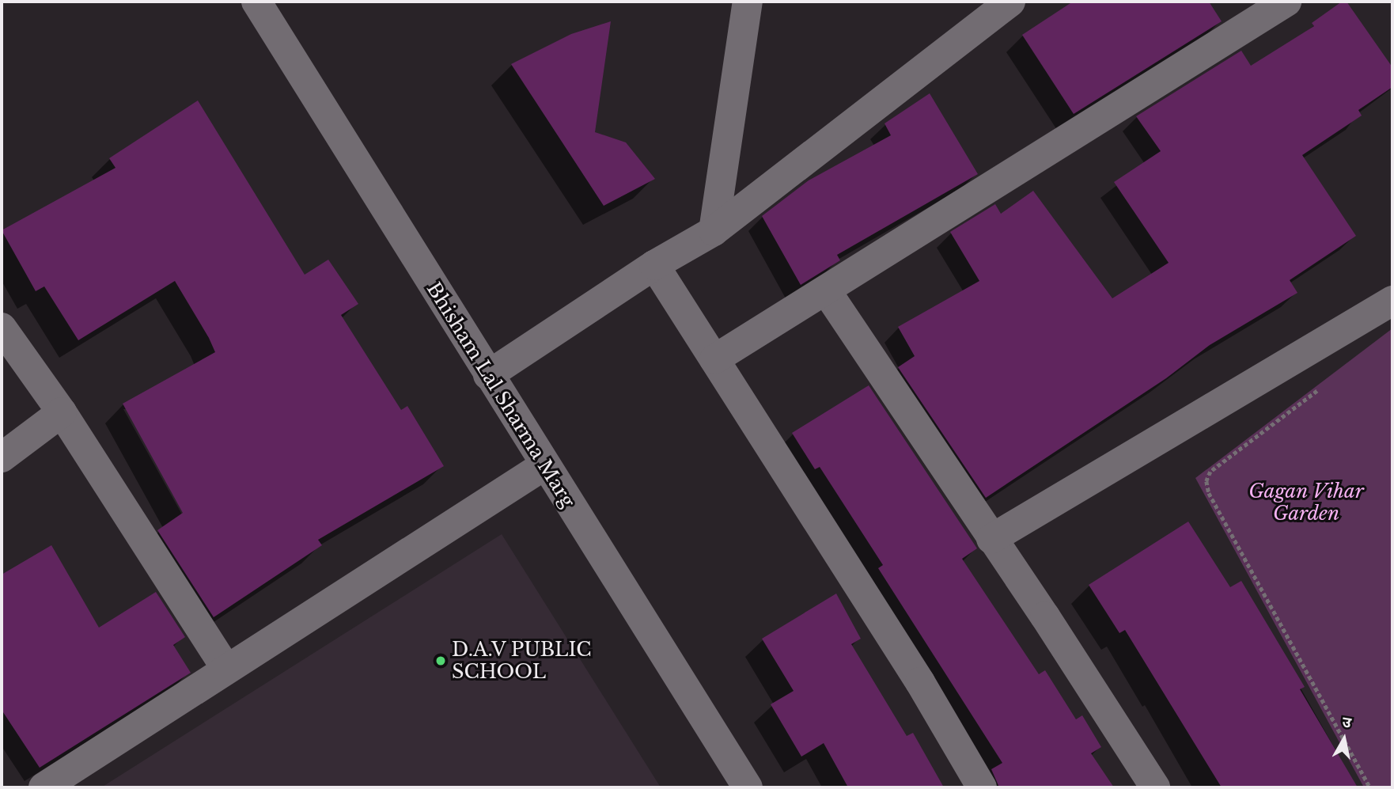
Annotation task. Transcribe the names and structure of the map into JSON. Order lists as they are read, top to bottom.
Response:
{
  "streets": {
    "street": ["Bhisham Lal Sharma Marg"]
  },
  "parks": ["Gagan Vihar Garden"],
  "places": ["D.A.V PUBLIC SCHOOL"],
  "north": "top"
}
